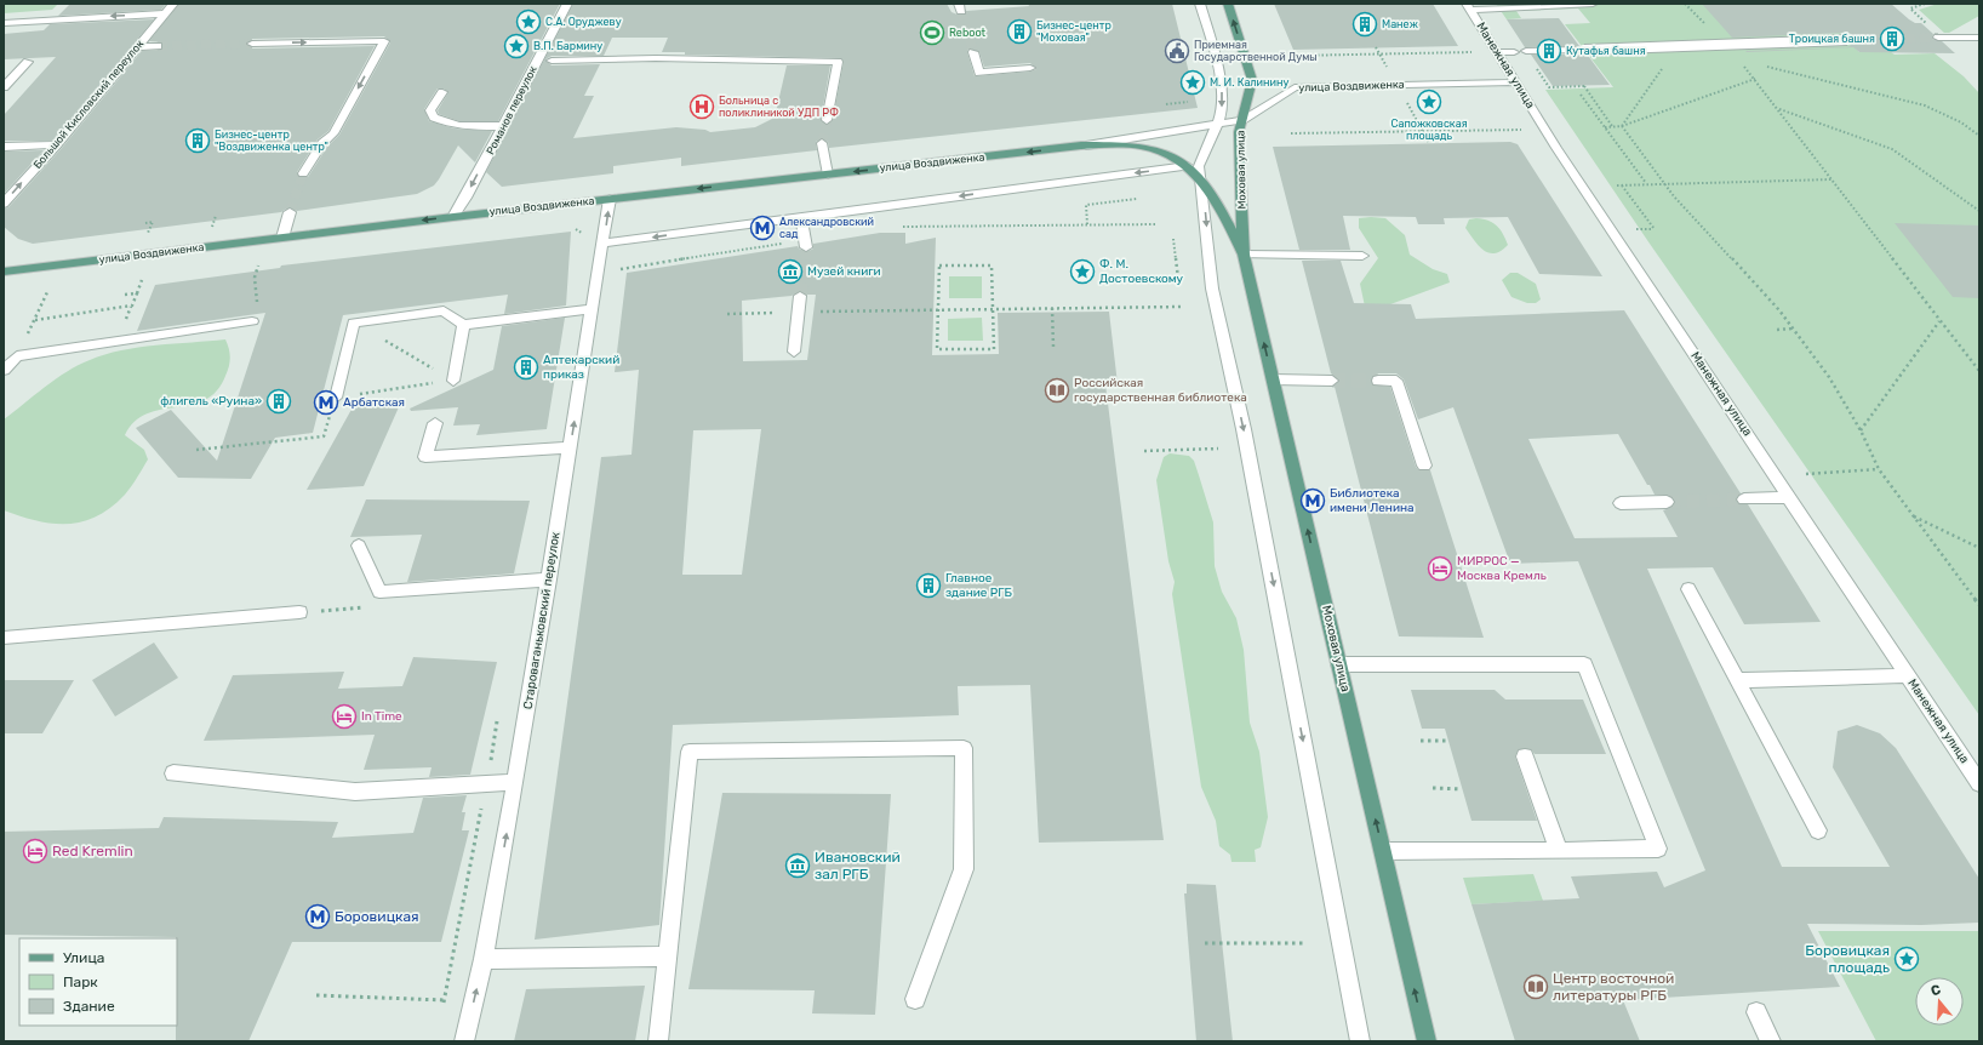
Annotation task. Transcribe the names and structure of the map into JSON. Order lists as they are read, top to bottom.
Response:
{
  "streets": {
    "main road": ["улица Воздвиженка", "Моховая улица"],
    "street": [
      "Манежная улица",
      "Большой Кисловский переулок",
      "Романов переулок",
      "Староваганьковский переулок"
    ]
  },
  "crossings": [
    ["Манежная улица", "улица Воздвиженка"],
    ["улица Воздвиженка", "Романов переулок"],
    ["улица Воздвиженка", "Моховая улица"],
    ["улица Воздвиженка", "Староваганьковский переулок"]
  ],
  "one_way": ["Романов переулок", "Моховая улица", "Староваганьковский переулок"],
  "places": {
    "place": [
      "С.А. Оруджеву",
      "В.П. Бармину",
      "М. И. Калинину",
      "Сапожковская площадь",
      "Ф. М. Достоевскому",
      "Боровицкая площадь"
    ],
    "building": [
      "Манеж",
      "Бизнес-центр \"Моховая\"",
      "Троицкая башня",
      "Кутафья башня",
      "Бизнес-центр \"Воздвиженка центр\"",
      "Аптекарский приказ",
      "флигель «Руина»",
      "Главное здание РГБ"
    ],
    "sports": ["Reboot"],
    "public building": ["Приемная Государственной Думы"],
    "hospital": ["Больница с поликлиникой УДП РФ"],
    "metro station": [
      "Александровский сад",
      "Арбатская",
      "Библиотека имени Ленина",
      "Боровицкая"
    ],
    "museum": ["Музей книги", "Ивановский зал РГБ"],
    "library": ["Российская государственная библиотека", "Центр восточной литературы РГБ"],
    "hotel": ["МИРРОС — Москва Кремль", "In Time", "Red Kremlin"]
  },
  "legend": ["Улица", "Парк", "Здание"],
  "north": "top"
}
